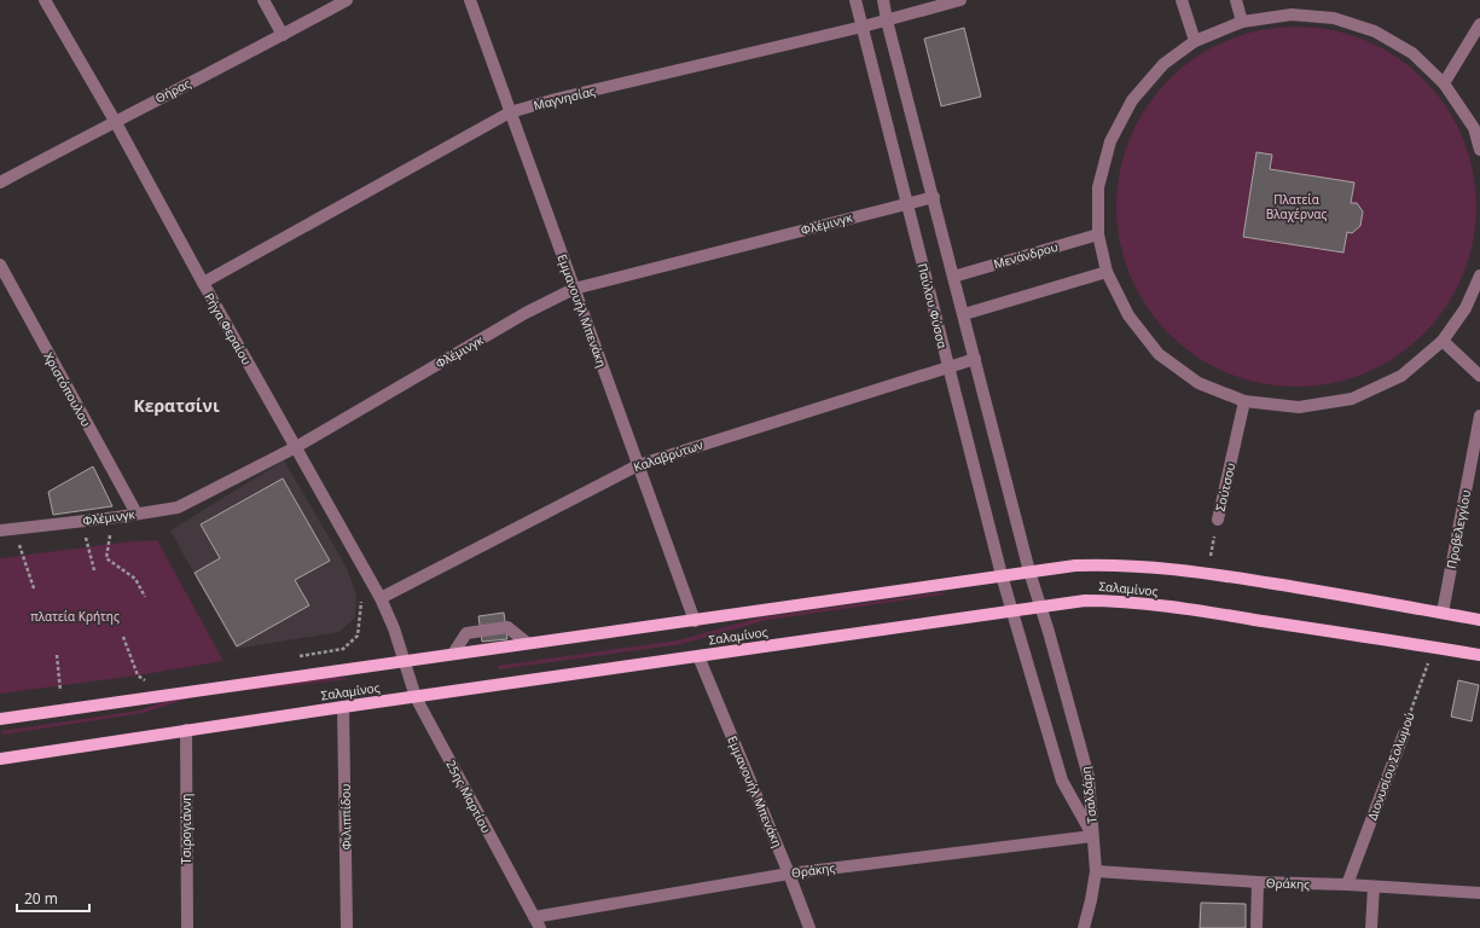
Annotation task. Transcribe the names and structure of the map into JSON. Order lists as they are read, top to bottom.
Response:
{
  "streets": {
    "main road": ["Σαλαμίνος"],
    "street": [
      "Θήρας",
      "Μαγνησίας",
      "Φλέμινγκ",
      "Μενάνδρου",
      "Παύλου Φύσσα",
      "Εμμανουήλ Μπενάκη",
      "Ρήγα Φεραίου",
      "Χριστόπουλου",
      "Καλαβρύτων",
      "Σούτσου",
      "Προβελεγγίου",
      "Διονυσίου Σολωμού",
      "Τσαλδάρη",
      "25ης Μαρτίου",
      "Φιλιππίδου",
      "Τσιρογιάννη",
      "Θράκης"
    ]
  },
  "crossings": [
    ["Θήρας", "Ρήγα Φεραίου"],
    ["Μαγνησίας", "Παύλου Φύσσα"],
    ["Μαγνησίας", "Εμμανουήλ Μπενάκη"],
    ["Μαγνησίας", "Ρήγα Φεραίου"],
    ["Φλέμινγκ", "Παύλου Φύσσα"],
    ["Φλέμινγκ", "Εμμανουήλ Μπενάκη"],
    ["Φλέμινγκ", "Ρήγα Φεραίου"],
    ["Φλέμινγκ", "Χριστόπουλου"],
    ["Παύλου Φύσσα", "Καλαβρύτων"],
    ["Παύλου Φύσσα", "Σαλαμίνος"],
    ["Παύλου Φύσσα", "Τσαλδάρη"],
    ["Εμμανουήλ Μπενάκη", "Καλαβρύτων"],
    ["Εμμανουήλ Μπενάκη", "Σαλαμίνος"],
    ["Εμμανουήλ Μπενάκη", "Θράκης"],
    ["Ρήγα Φεραίου", "Καλαβρύτων"],
    ["Ρήγα Φεραίου", "Σαλαμίνος"],
    ["Ρήγα Φεραίου", "25ης Μαρτίου"],
    ["Σούτσου", "Σαλαμίνος"],
    ["Προβελεγγίου", "Σαλαμίνος"],
    ["Σαλαμίνος", "Διονυσίου Σολωμού"],
    ["Σαλαμίνος", "Τσαλδάρη"],
    ["Σαλαμίνος", "25ης Μαρτίου"],
    ["Σαλαμίνος", "Φιλιππίδου"],
    ["Σαλαμίνος", "Τσιρογιάννη"],
    ["Διονυσίου Σολωμού", "Θράκης"],
    ["Τσαλδάρη", "Θράκης"],
    ["25ης Μαρτίου", "Θράκης"]
  ],
  "districts": ["Κερατσίνι"],
  "parks": ["Πλατεία Βλαχέρνας", "πλατεία Κρήτης"],
  "scale_bar": "20 m"
}
